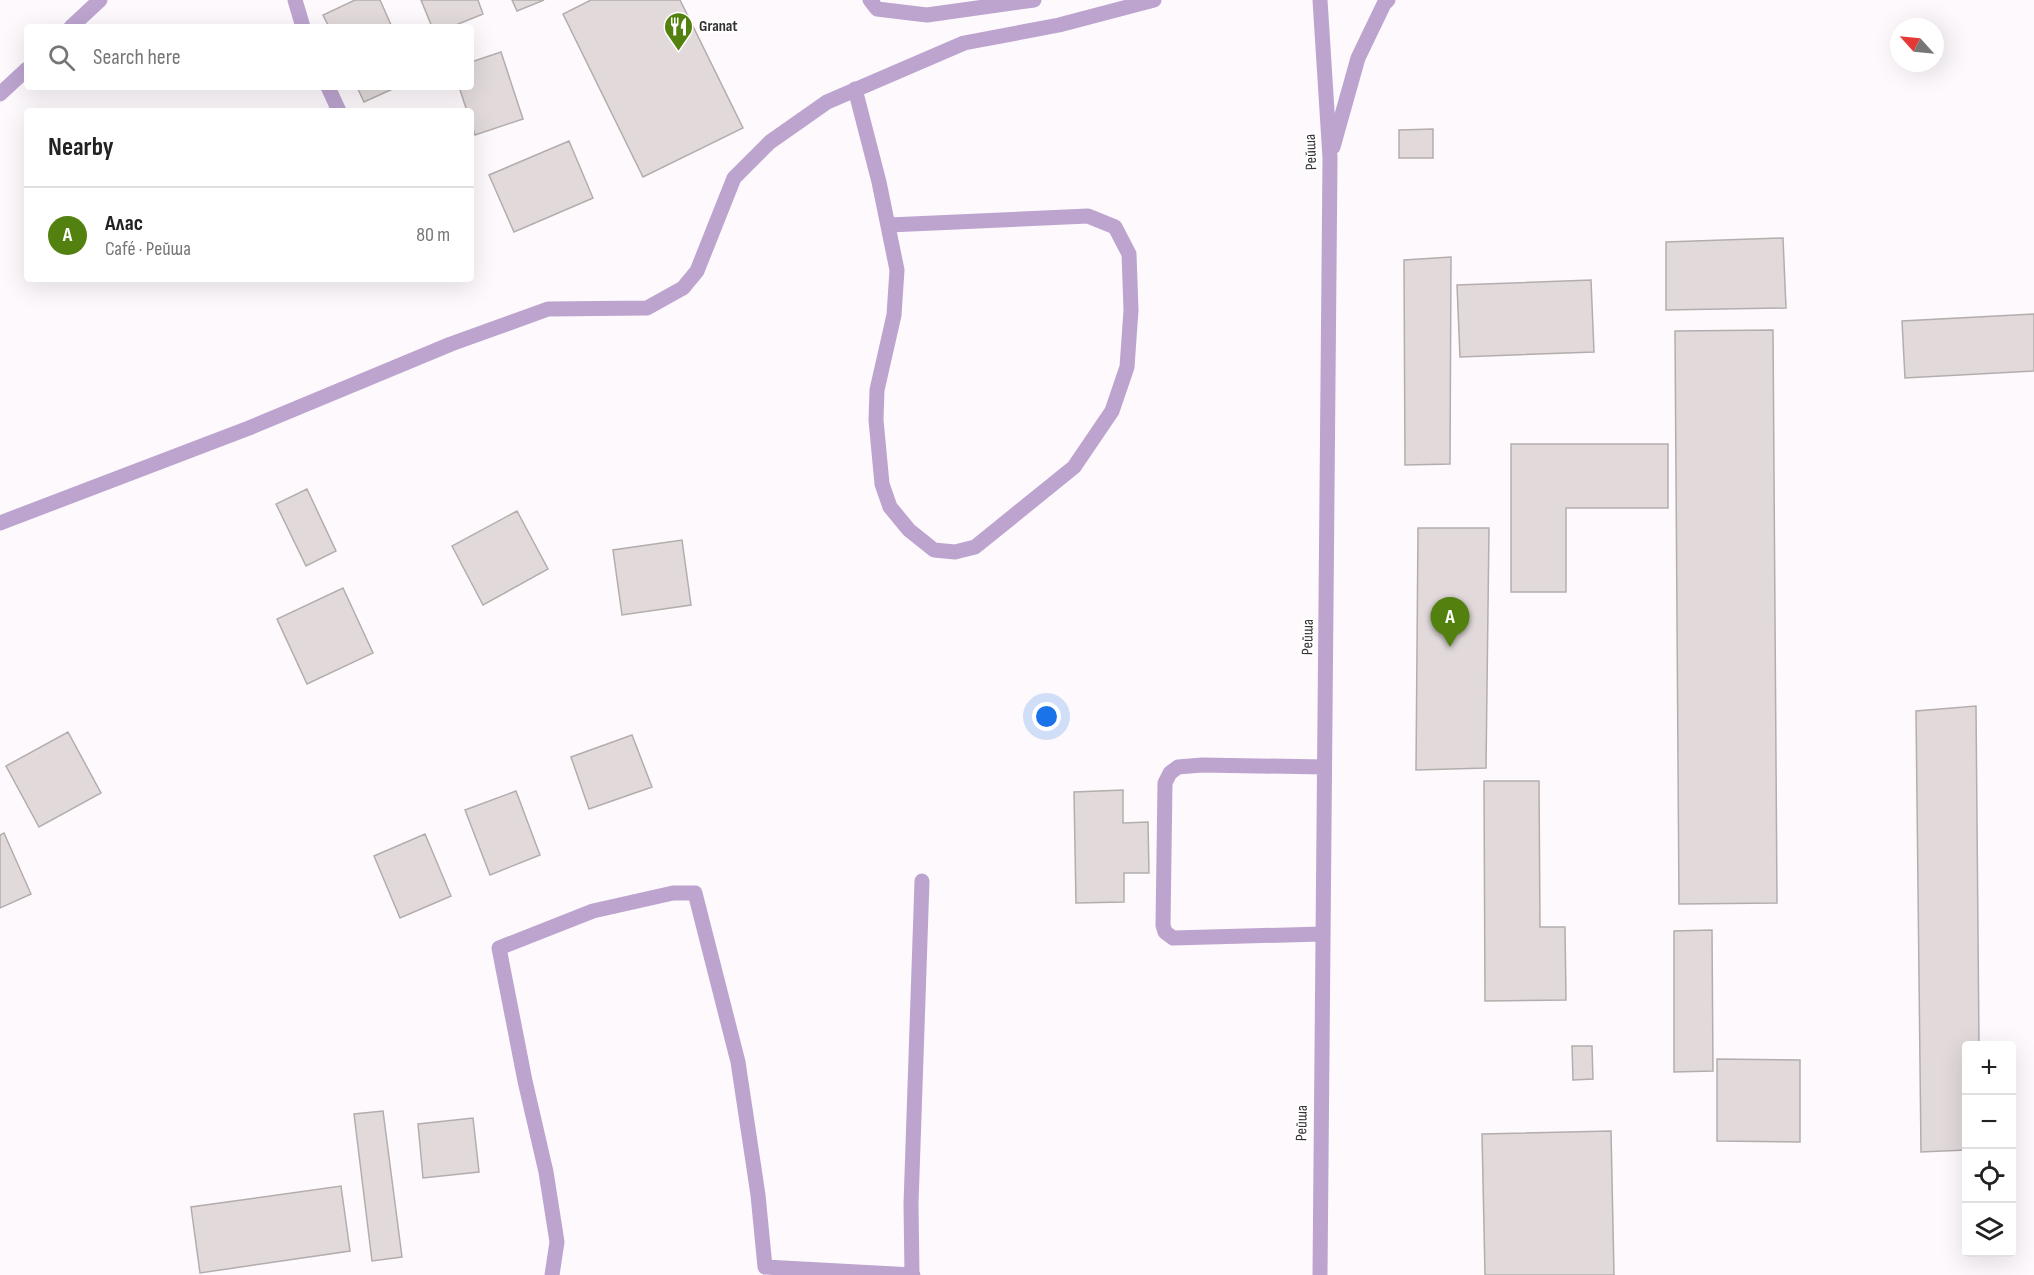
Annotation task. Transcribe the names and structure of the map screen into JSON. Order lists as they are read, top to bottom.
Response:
{
  "streets": {
    "street": ["Рейша"]
  },
  "places": {
    "restaurant": ["Granat"]
  },
  "north": "top left",
  "page": {
    "search": "Search here",
    "heading": "Nearby",
    "list": [
      {
        "mark": "A",
        "name": "Алас",
        "note": "Café · Рейша",
        "value": "80 m"
      }
    ],
    "pins": "A",
    "map_buttons": ["+", "−"]
  }
}
